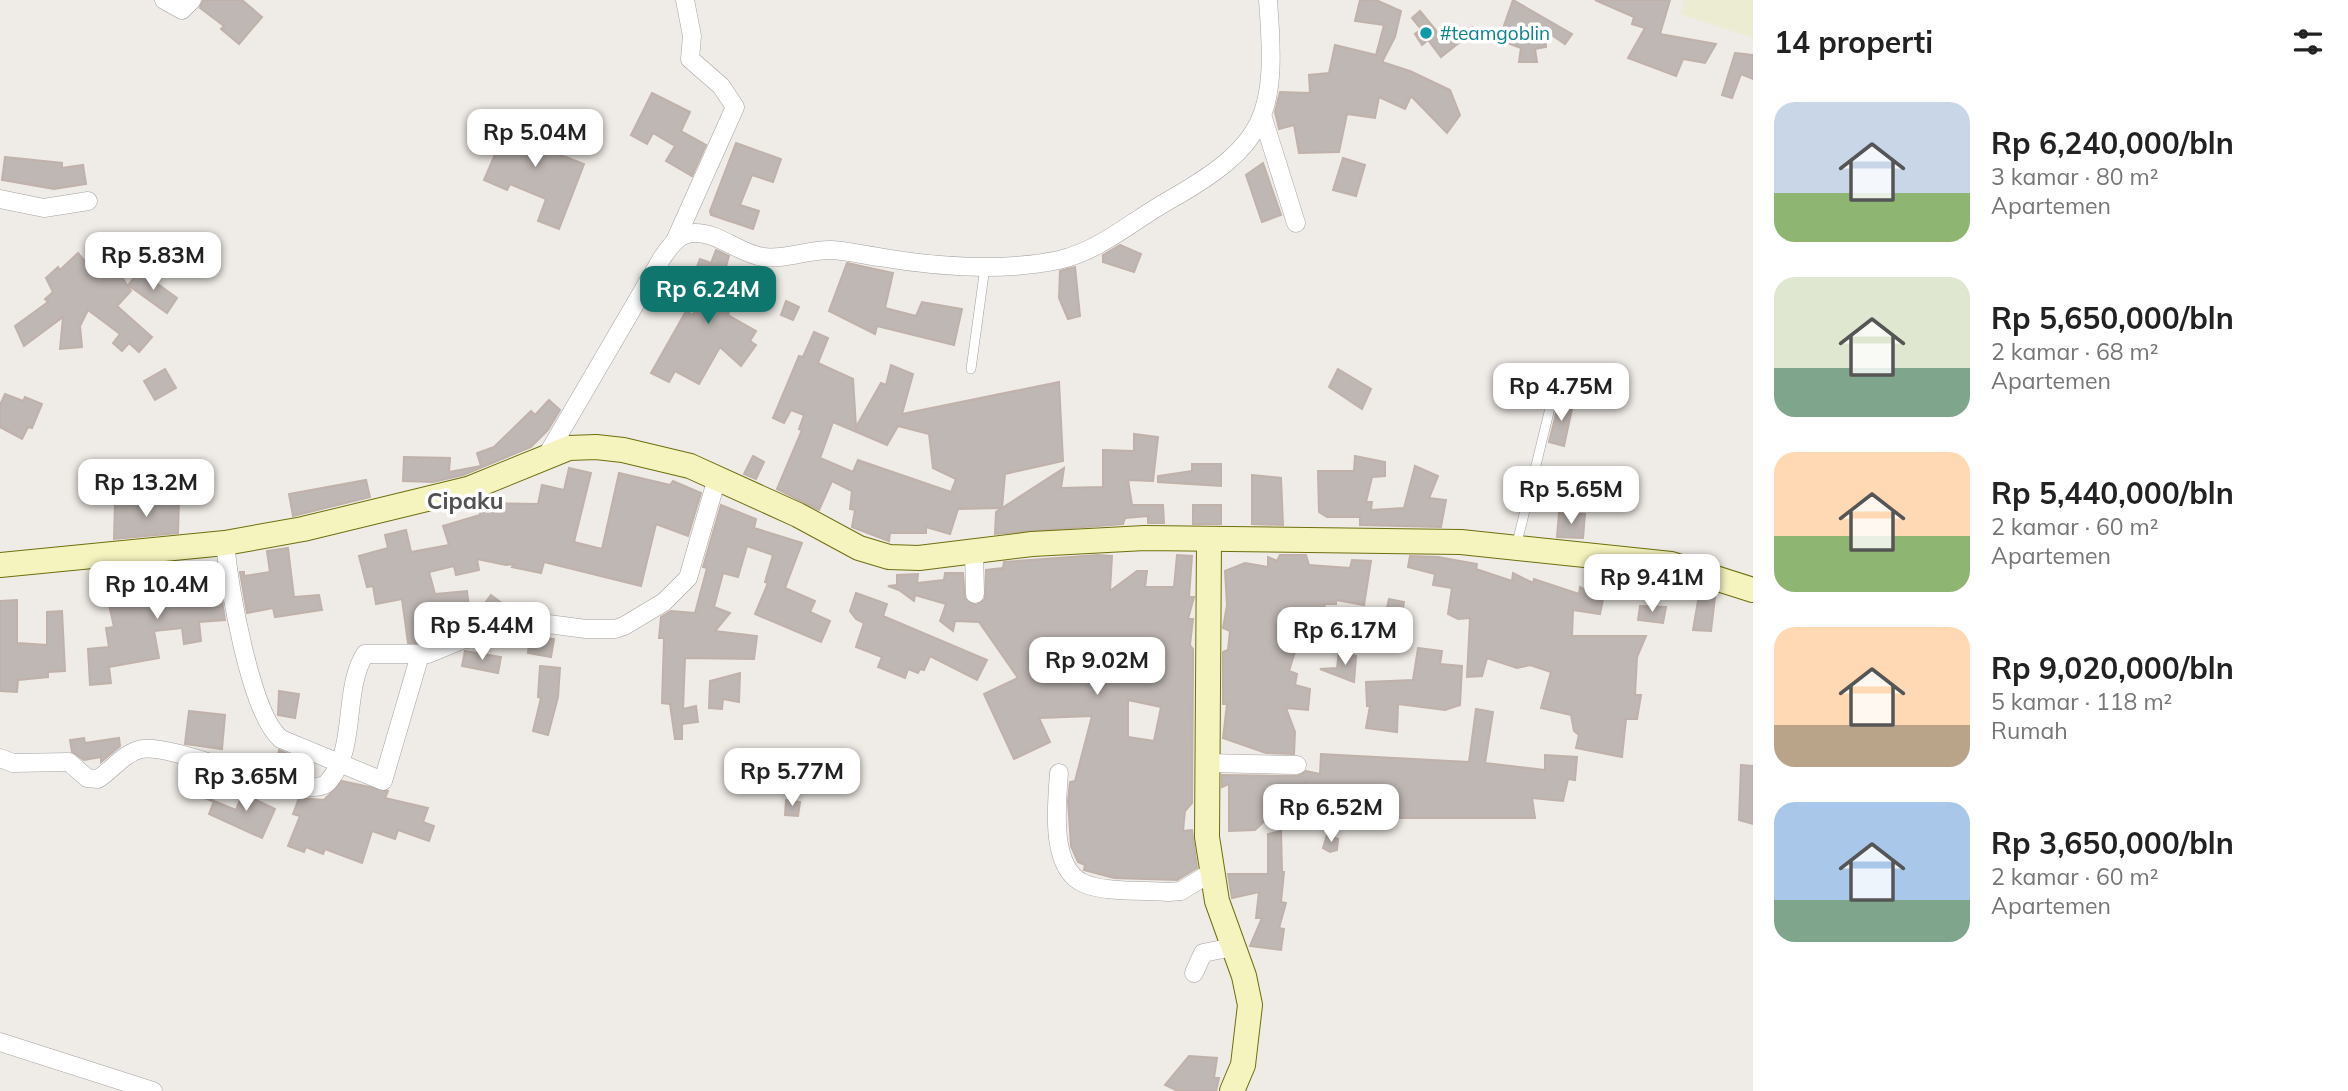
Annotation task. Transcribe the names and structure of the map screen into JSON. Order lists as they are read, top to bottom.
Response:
{
  "districts": ["Cipaku"],
  "places": ["#teamgoblin"],
  "page": {
    "heading": "14 properti",
    "list": [
      {
        "name": "Rp 6,240,000/bln",
        "note": "3 kamar · 80 m² · Apartemen"
      },
      {
        "name": "Rp 5,650,000/bln",
        "note": "2 kamar · 68 m² · Apartemen"
      },
      {
        "name": "Rp 5,440,000/bln",
        "note": "2 kamar · 60 m² · Apartemen"
      },
      {
        "name": "Rp 9,020,000/bln",
        "note": "5 kamar · 118 m² · Rumah"
      },
      {
        "name": "Rp 3,650,000/bln",
        "note": "2 kamar · 60 m² · Apartemen"
      }
    ],
    "price": [
      "Rp 5.04M",
      "Rp 5.83M",
      "Rp 6.24M",
      "Rp 4.75M",
      "Rp 13.2M",
      "Rp 5.65M",
      "Rp 9.41M",
      "Rp 10.4M",
      "Rp 5.44M",
      "Rp 6.17M",
      "Rp 9.02M",
      "Rp 5.77M",
      "Rp 3.65M",
      "Rp 6.52M"
    ]
  }
}
